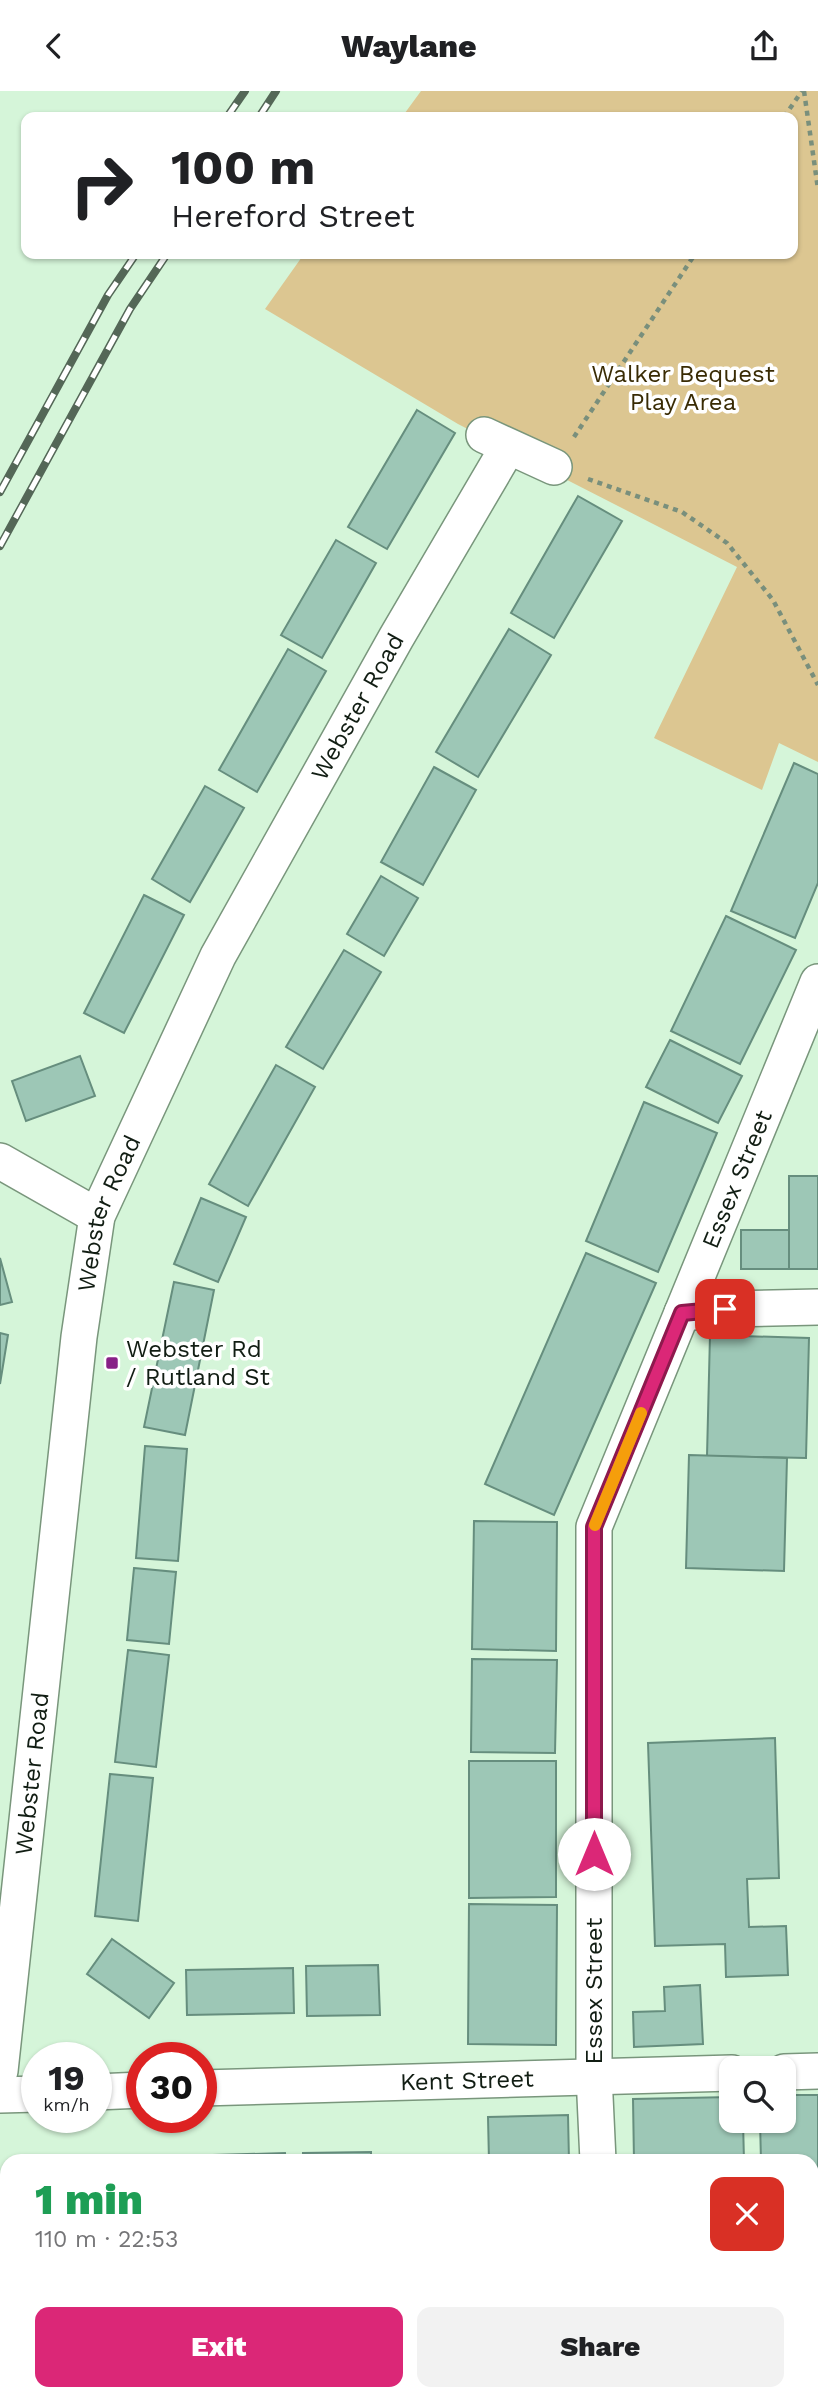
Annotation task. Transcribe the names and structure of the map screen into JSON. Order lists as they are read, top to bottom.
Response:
{
  "streets": {
    "street": ["Webster Road", "Essex Street", "Kent Street"]
  },
  "crossings": [
    ["Essex Street", "Kent Street"]
  ],
  "parks": ["Walker Bequest Play Area"],
  "places": {
    "transit": ["Webster Rd / Rutland St"]
  },
  "page": {
    "header": "Waylane",
    "turn": ["100 m", "Hereford Street"],
    "speed": "19 km/h",
    "limit": "30",
    "heading": ["1 min", "110 m · 22:53"],
    "buttons": ["Exit", "Share"]
  }
}
